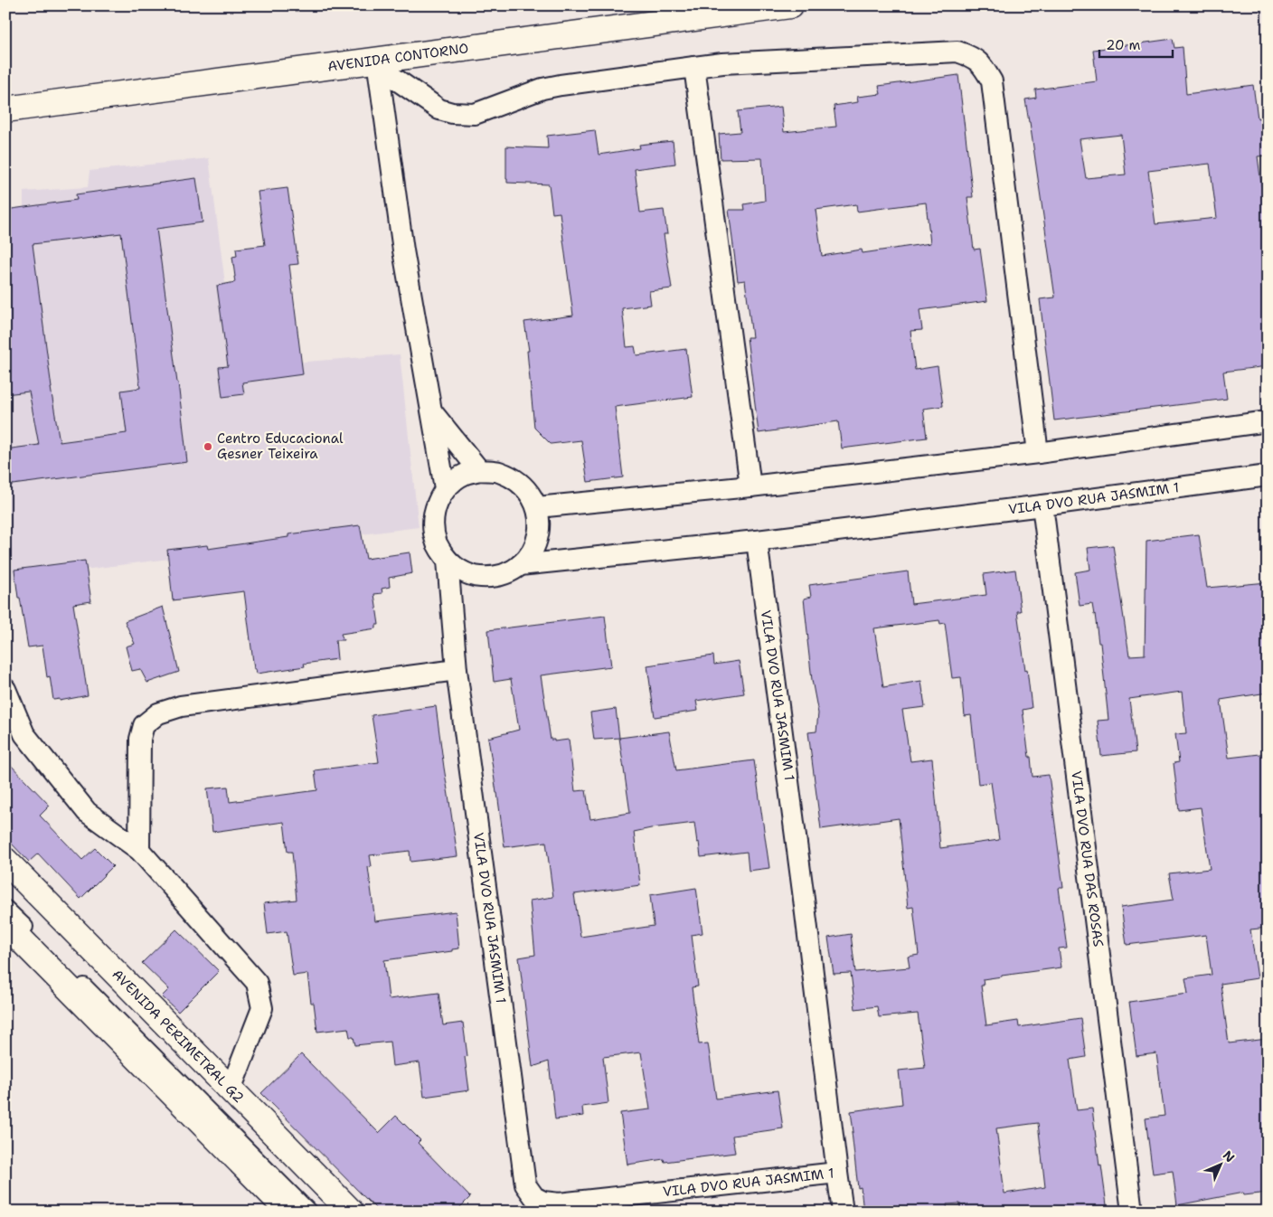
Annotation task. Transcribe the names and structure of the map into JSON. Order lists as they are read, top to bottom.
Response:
{
  "streets": {
    "street": [
      "AVENIDA CONTORNO",
      "VILA DVO RUA JASMIM 1",
      "VILA DVO RUA DAS ROSAS",
      "AVENIDA PERIMETRAL G2"
    ]
  },
  "crossings": [
    ["VILA DVO RUA JASMIM 1", "VILA DVO RUA DAS ROSAS"]
  ],
  "places": ["Centro Educacional Gesner Teixeira"],
  "scale_bar": "20 m",
  "north": "top right"
}
